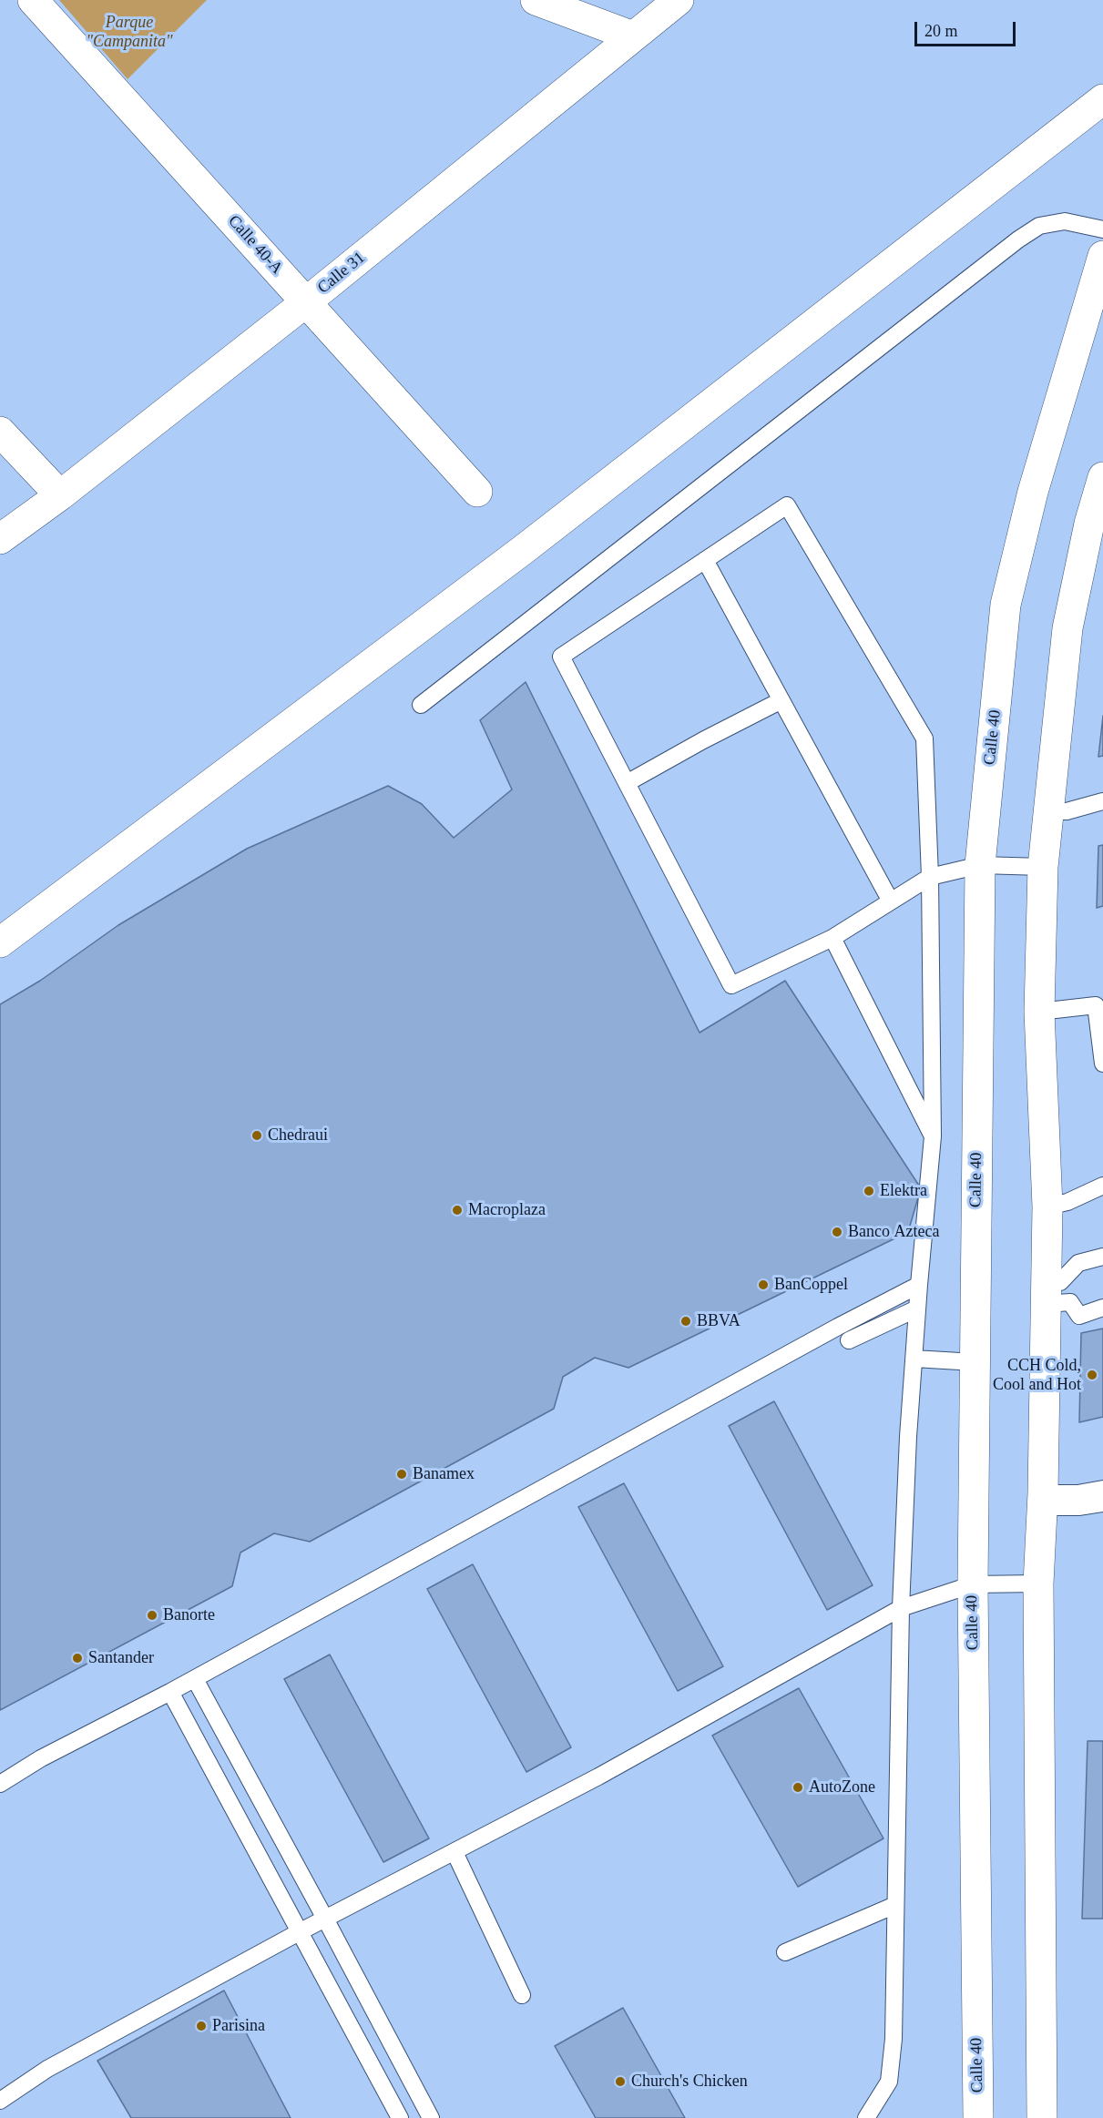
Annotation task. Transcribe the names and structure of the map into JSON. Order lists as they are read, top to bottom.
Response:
{
  "streets": {
    "main road": ["Calle 40-A", "Calle 31", "Calle 40"]
  },
  "crossings": [
    ["Calle 40-A", "Calle 31"]
  ],
  "parks": ["Parque \"Campanita\""],
  "places": [
    "Chedraui",
    "Elektra",
    "Macroplaza",
    "Banco Azteca",
    "BanCoppel",
    "BBVA",
    "CCH Cold, Cool and Hot",
    "Banamex",
    "Banorte",
    "Santander",
    "AutoZone",
    "Parisina",
    "Church's Chicken"
  ],
  "scale_bar": "20 m"
}
